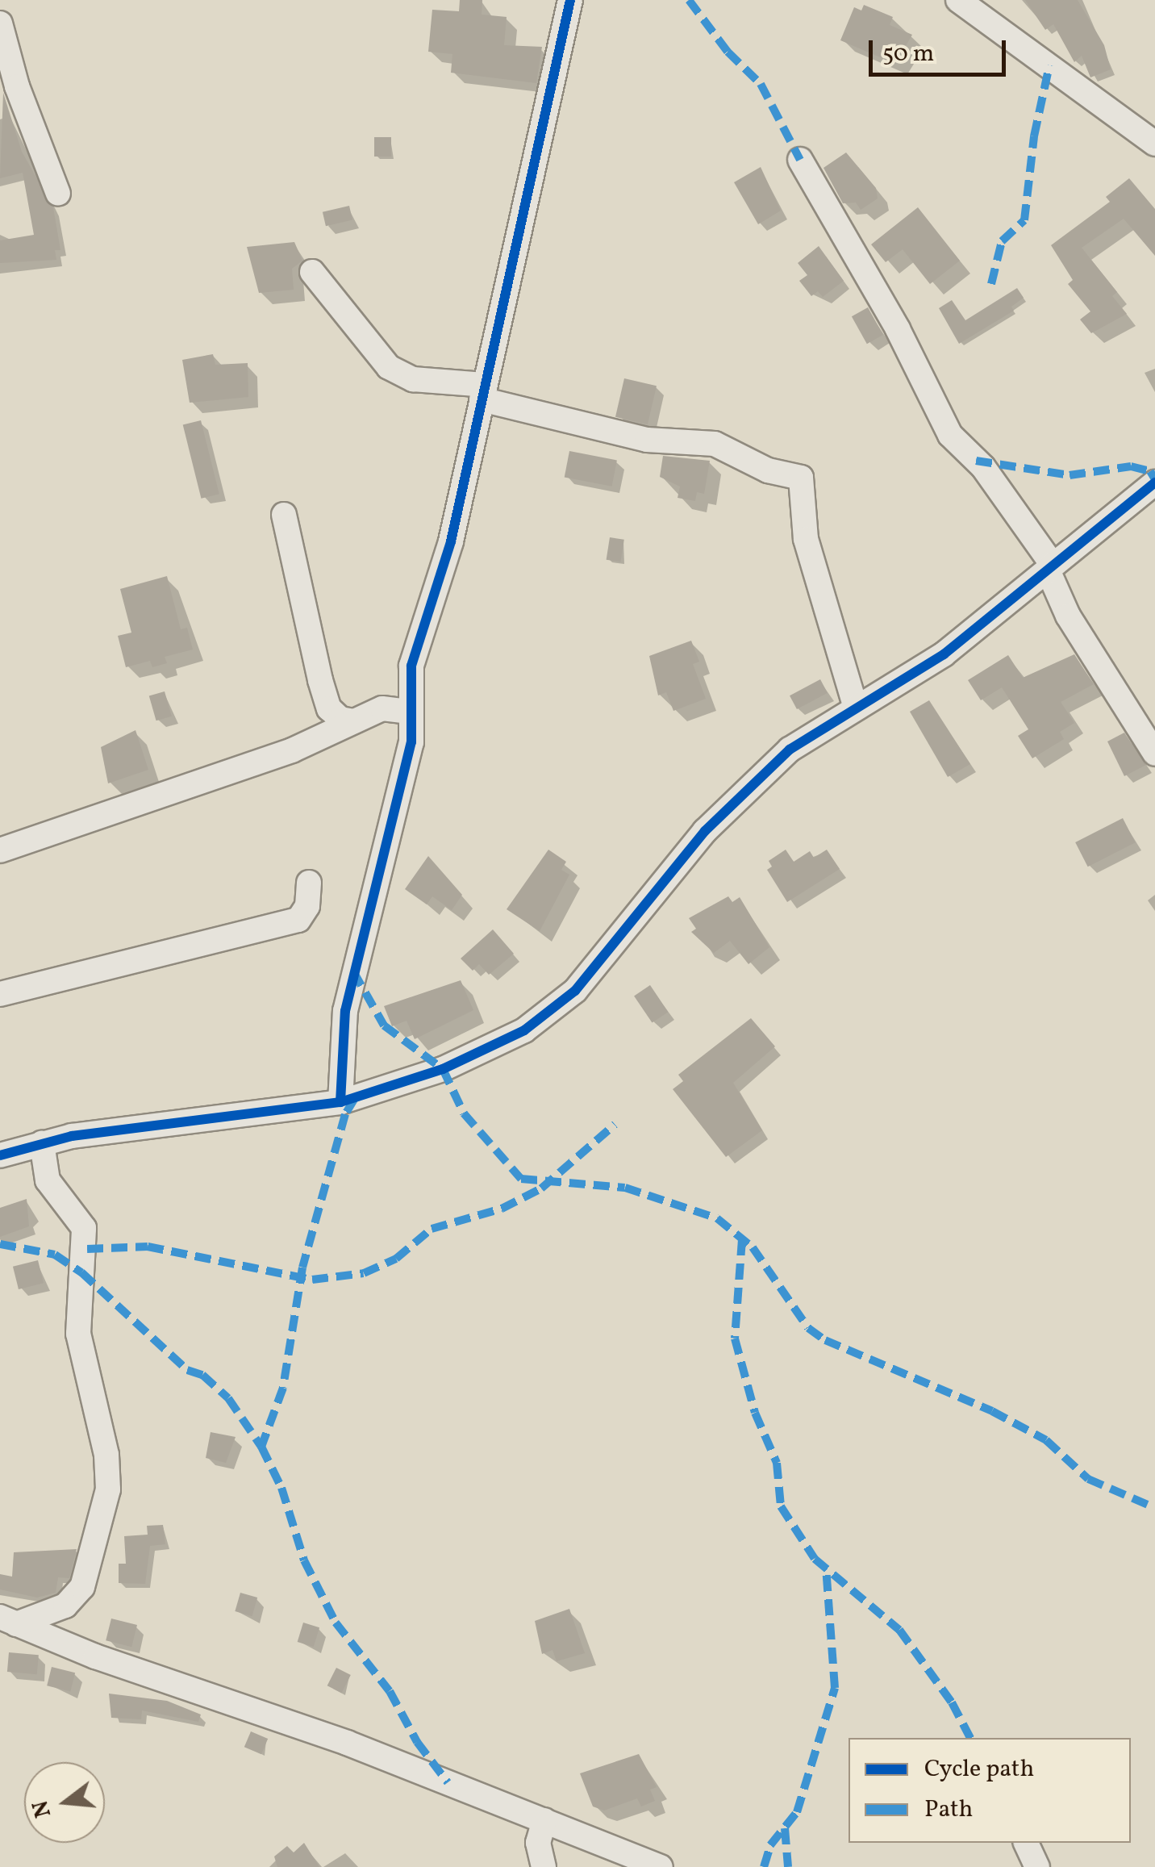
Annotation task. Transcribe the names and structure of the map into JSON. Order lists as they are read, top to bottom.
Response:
{
  "legend": ["Cycle path", "Path"],
  "scale_bar": "50 m",
  "north": "left"
}
